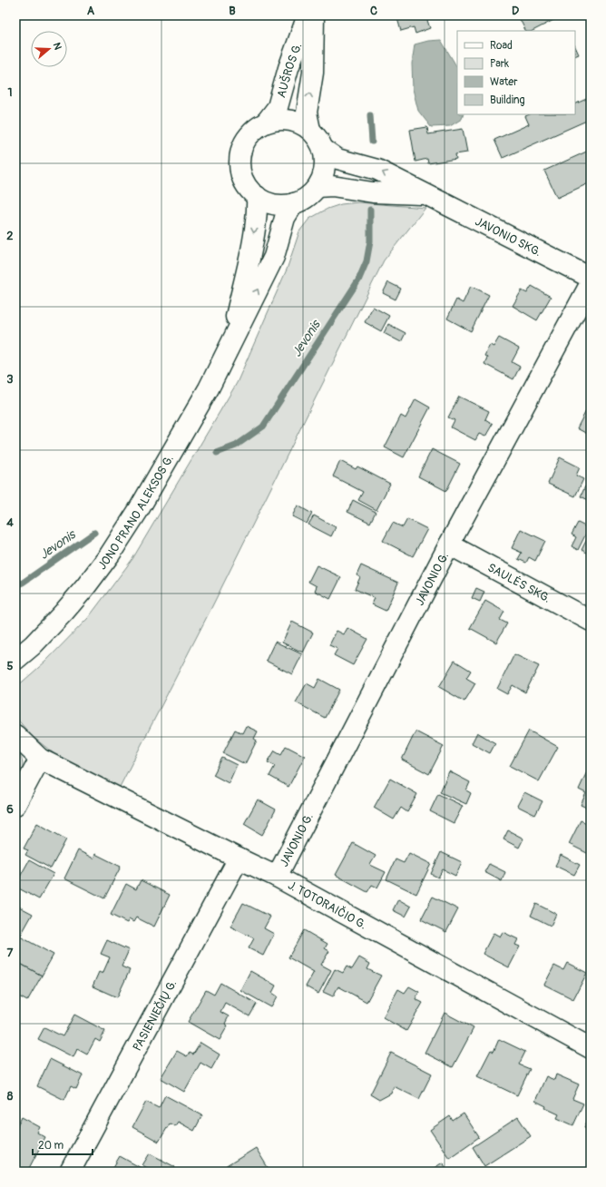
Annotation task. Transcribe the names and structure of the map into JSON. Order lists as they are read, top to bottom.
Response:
{
  "streets": {
    "street": [
      "AUŠROS G.",
      "JAVONIO SKG.",
      "JONO PRANO ALEKSOS G.",
      "JAVONIO G.",
      "SAULĖS SKG.",
      "J. TOTORAIČIO G.",
      "PASIENIEČIŲ G."
    ]
  },
  "crossings": [
    ["AUŠROS G.", "JAVONIO SKG."],
    ["AUŠROS G.", "JONO PRANO ALEKSOS G."],
    ["JAVONIO SKG.", "JONO PRANO ALEKSOS G."],
    ["JAVONIO G.", "SAULĖS SKG."],
    ["JAVONIO G.", "J. TOTORAIČIO G."],
    ["J. TOTORAIČIO G.", "PASIENIEČIŲ G."]
  ],
  "water": ["Jevonis"],
  "legend": [
    "Road",
    "Park",
    "Water",
    "Building"
  ],
  "scale_bar": "20 m",
  "north": "right",
  "grid": {
    "columns": [
      "A",
      "B",
      "C",
      "D"
    ],
    "rows": [
      "1",
      "2",
      "3",
      "4",
      "5",
      "6",
      "7",
      "8"
    ]
  }
}
